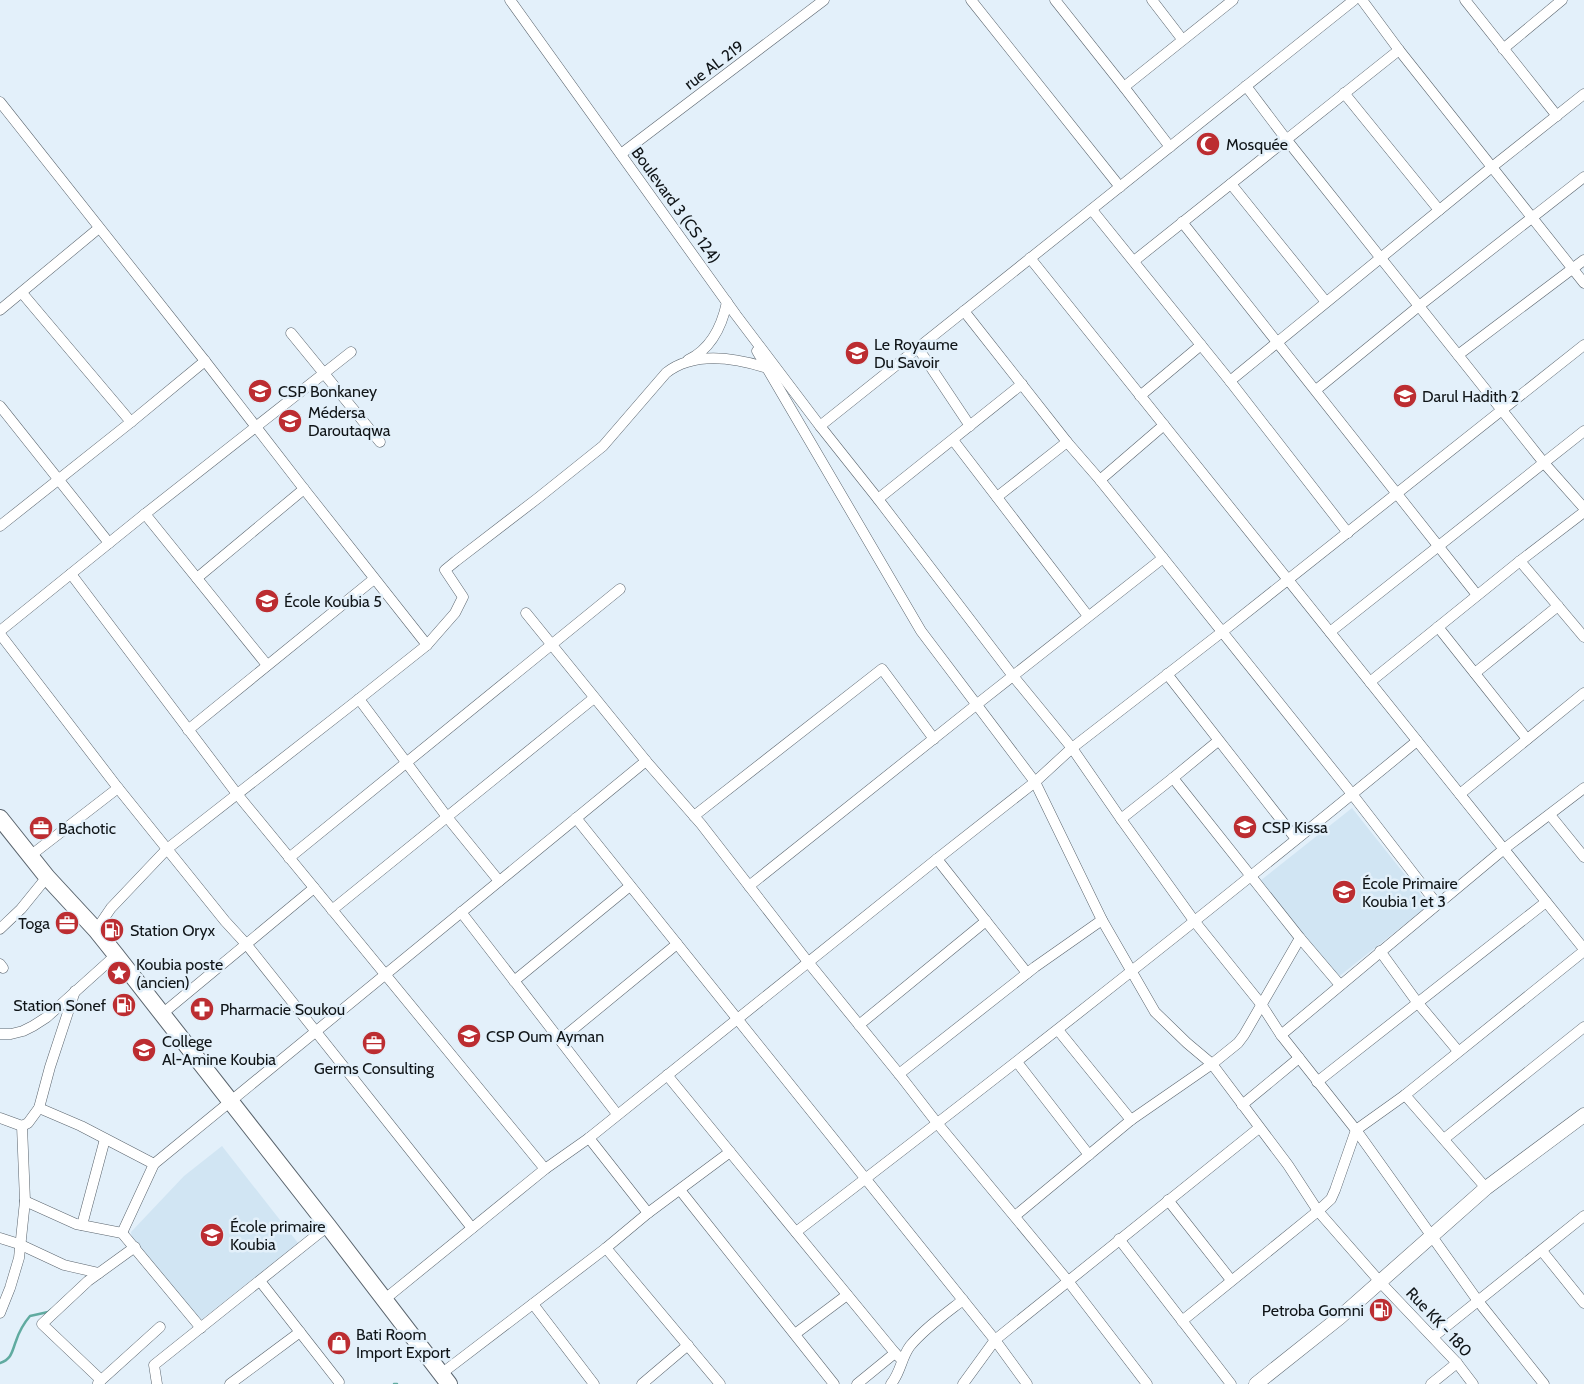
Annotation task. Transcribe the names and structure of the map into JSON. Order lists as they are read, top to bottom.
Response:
{
  "streets": {
    "street": ["rue AL 219", "Boulevard 3 (CS 124)", "Rue KK - 180"]
  },
  "crossings": [
    ["rue AL 219", "Boulevard 3 (CS 124)"],
    ["Boulevard 3 (CS 124)", "Rue KK - 180"]
  ],
  "places": {
    "mosque": ["Mosquée"],
    "school or university": [
      "Le Royaume Du Savoir",
      "CSP Bonkaney",
      "Darul Hadith 2",
      "Médersa Daroutaqwa",
      "École Koubia 5",
      "CSP Kissa",
      "École Primaire Koubia 1 et 3",
      "CSP Oum Ayman",
      "College Al-Amine Koubia",
      "École primaire Koubia"
    ],
    "office": ["Bachotic", "Toga", "Germs Consulting"],
    "fuel station": ["Station Oryx", "Station Sonef", "Petroba Gomni"],
    "place": ["Koubia poste (ancien)"],
    "pharmacy": ["Pharmacie Soukou"],
    "shop": ["Bati Room Import Export"]
  }
}
